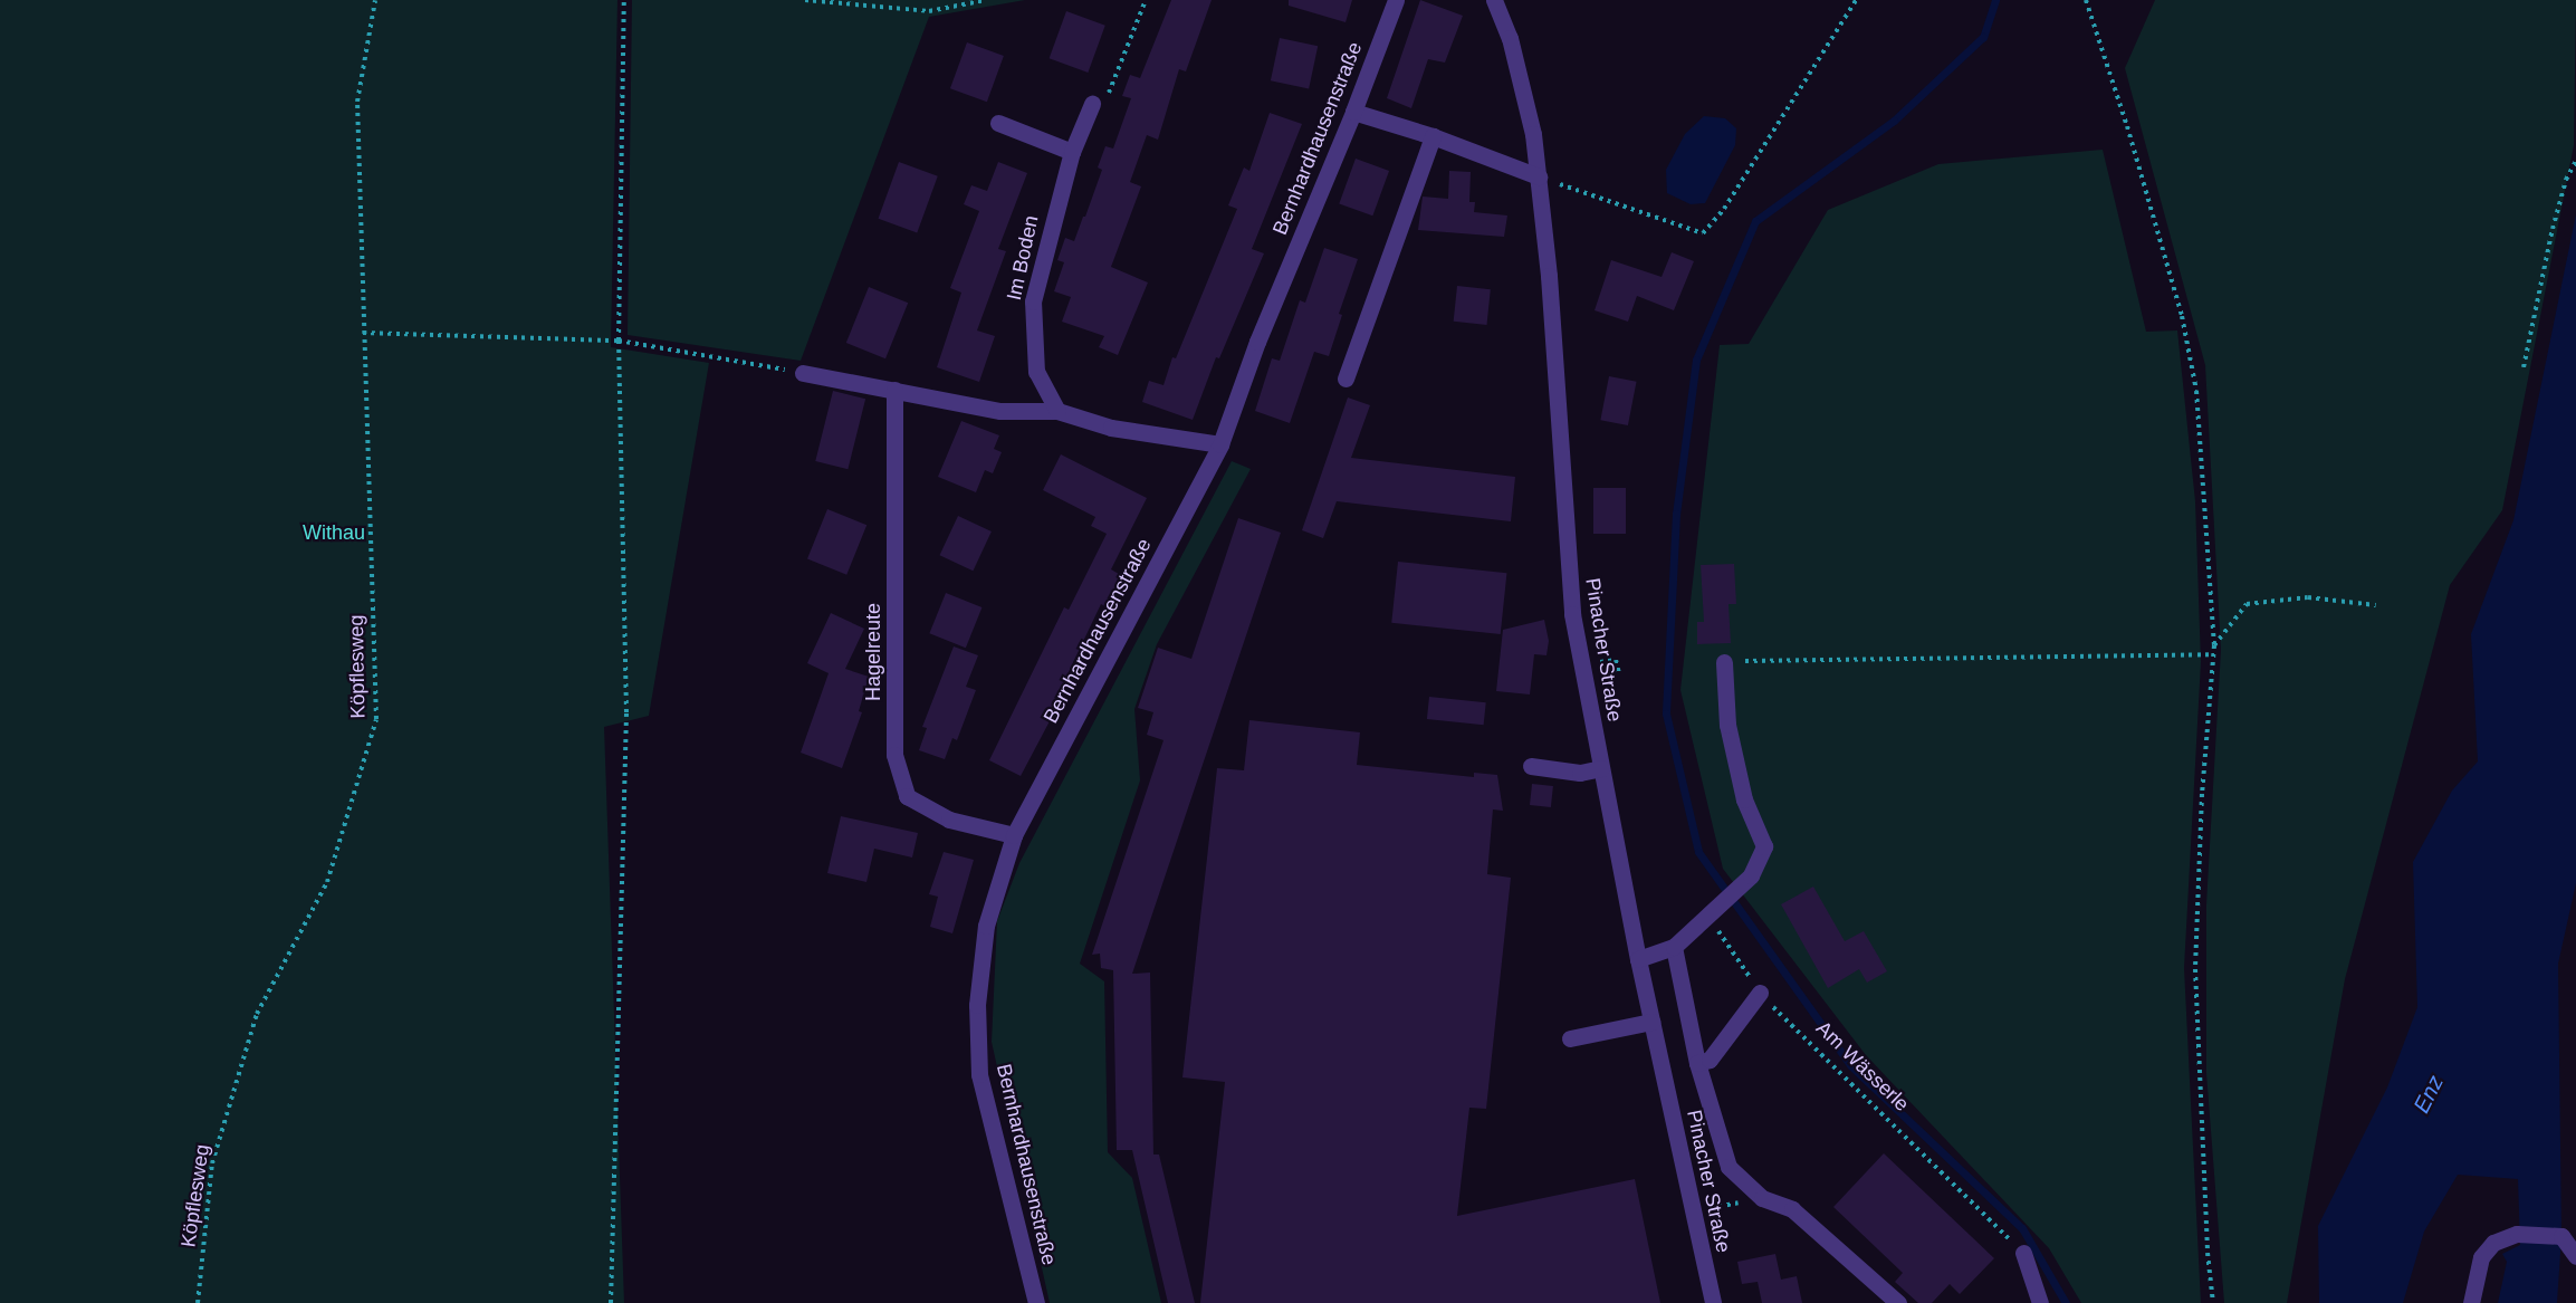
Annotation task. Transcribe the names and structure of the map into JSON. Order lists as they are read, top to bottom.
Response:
{
  "streets": {
    "street": [
      "Bernhardhausenstraße",
      "Im Boden",
      "Pinacher Straße",
      "Hagelreute"
    ],
    "path": ["Köpflesweg", "Am Wässerle"]
  },
  "crossings": [
    ["Bernhardhausenstraße", "Hagelreute"]
  ],
  "water": ["Enz"],
  "parks": ["Withau"]
}
